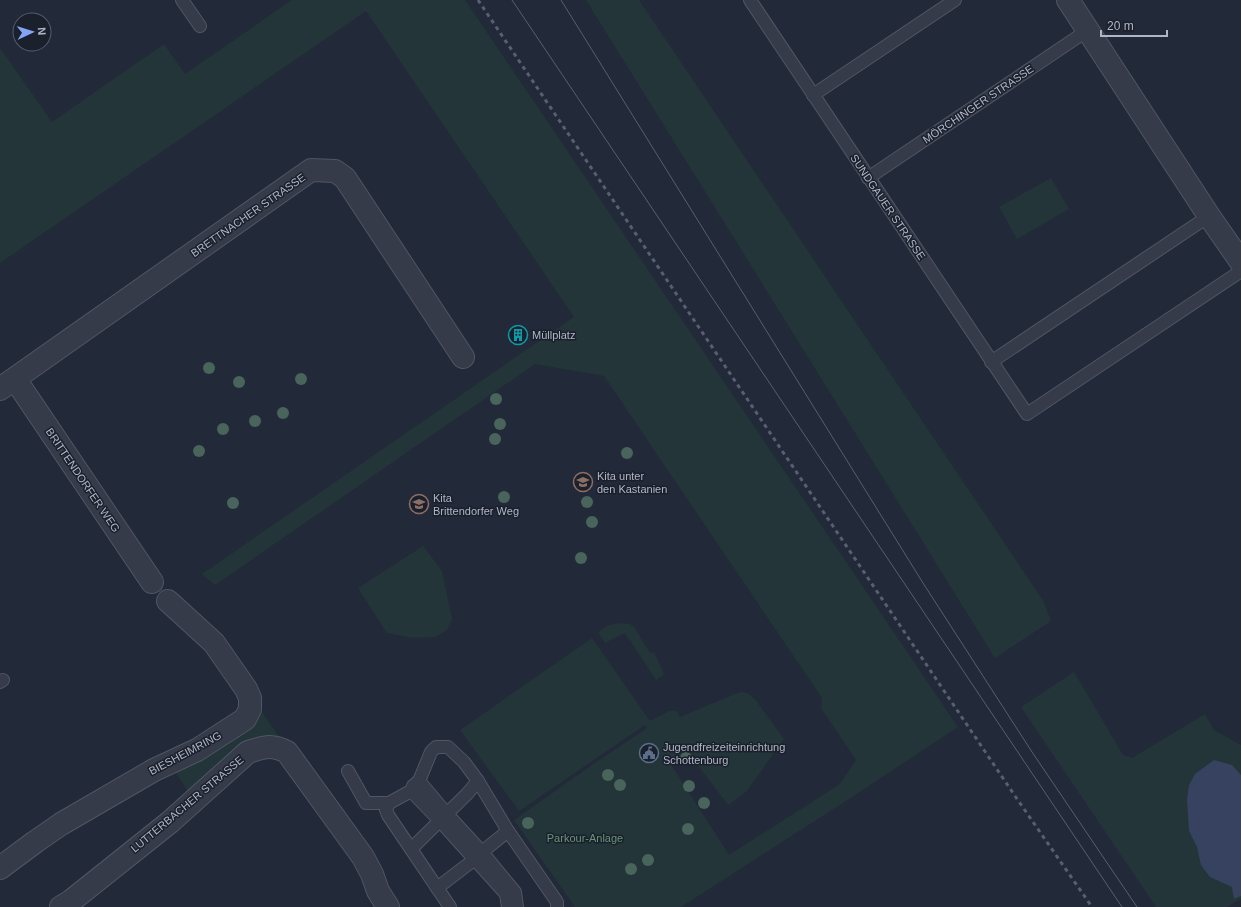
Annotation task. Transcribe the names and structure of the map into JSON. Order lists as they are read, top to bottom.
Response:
{
  "streets": {
    "street": [
      "BRETTNACHER STRASSE",
      "BRITTENDORFER WEG",
      "BIESHEIMRING",
      "LUTTERBACHER STRASSE"
    ],
    "lane": ["MÖRCHINGER STRASSE", "SUNDGAUER STRASSE"]
  },
  "crossings": [
    ["MÖRCHINGER STRASSE", "SUNDGAUER STRASSE"],
    ["BRETTNACHER STRASSE", "BRITTENDORFER WEG"]
  ],
  "parks": ["Parkour-Anlage"],
  "places": {
    "building": ["Müllplatz"],
    "school or university": ["Kita unter den Kastanien", "Kita Brittendorfer Weg"],
    "public building": ["Jugendfreizeiteinrichtung Schottenburg"]
  },
  "scale_bar": "20 m",
  "north": "right"
}
